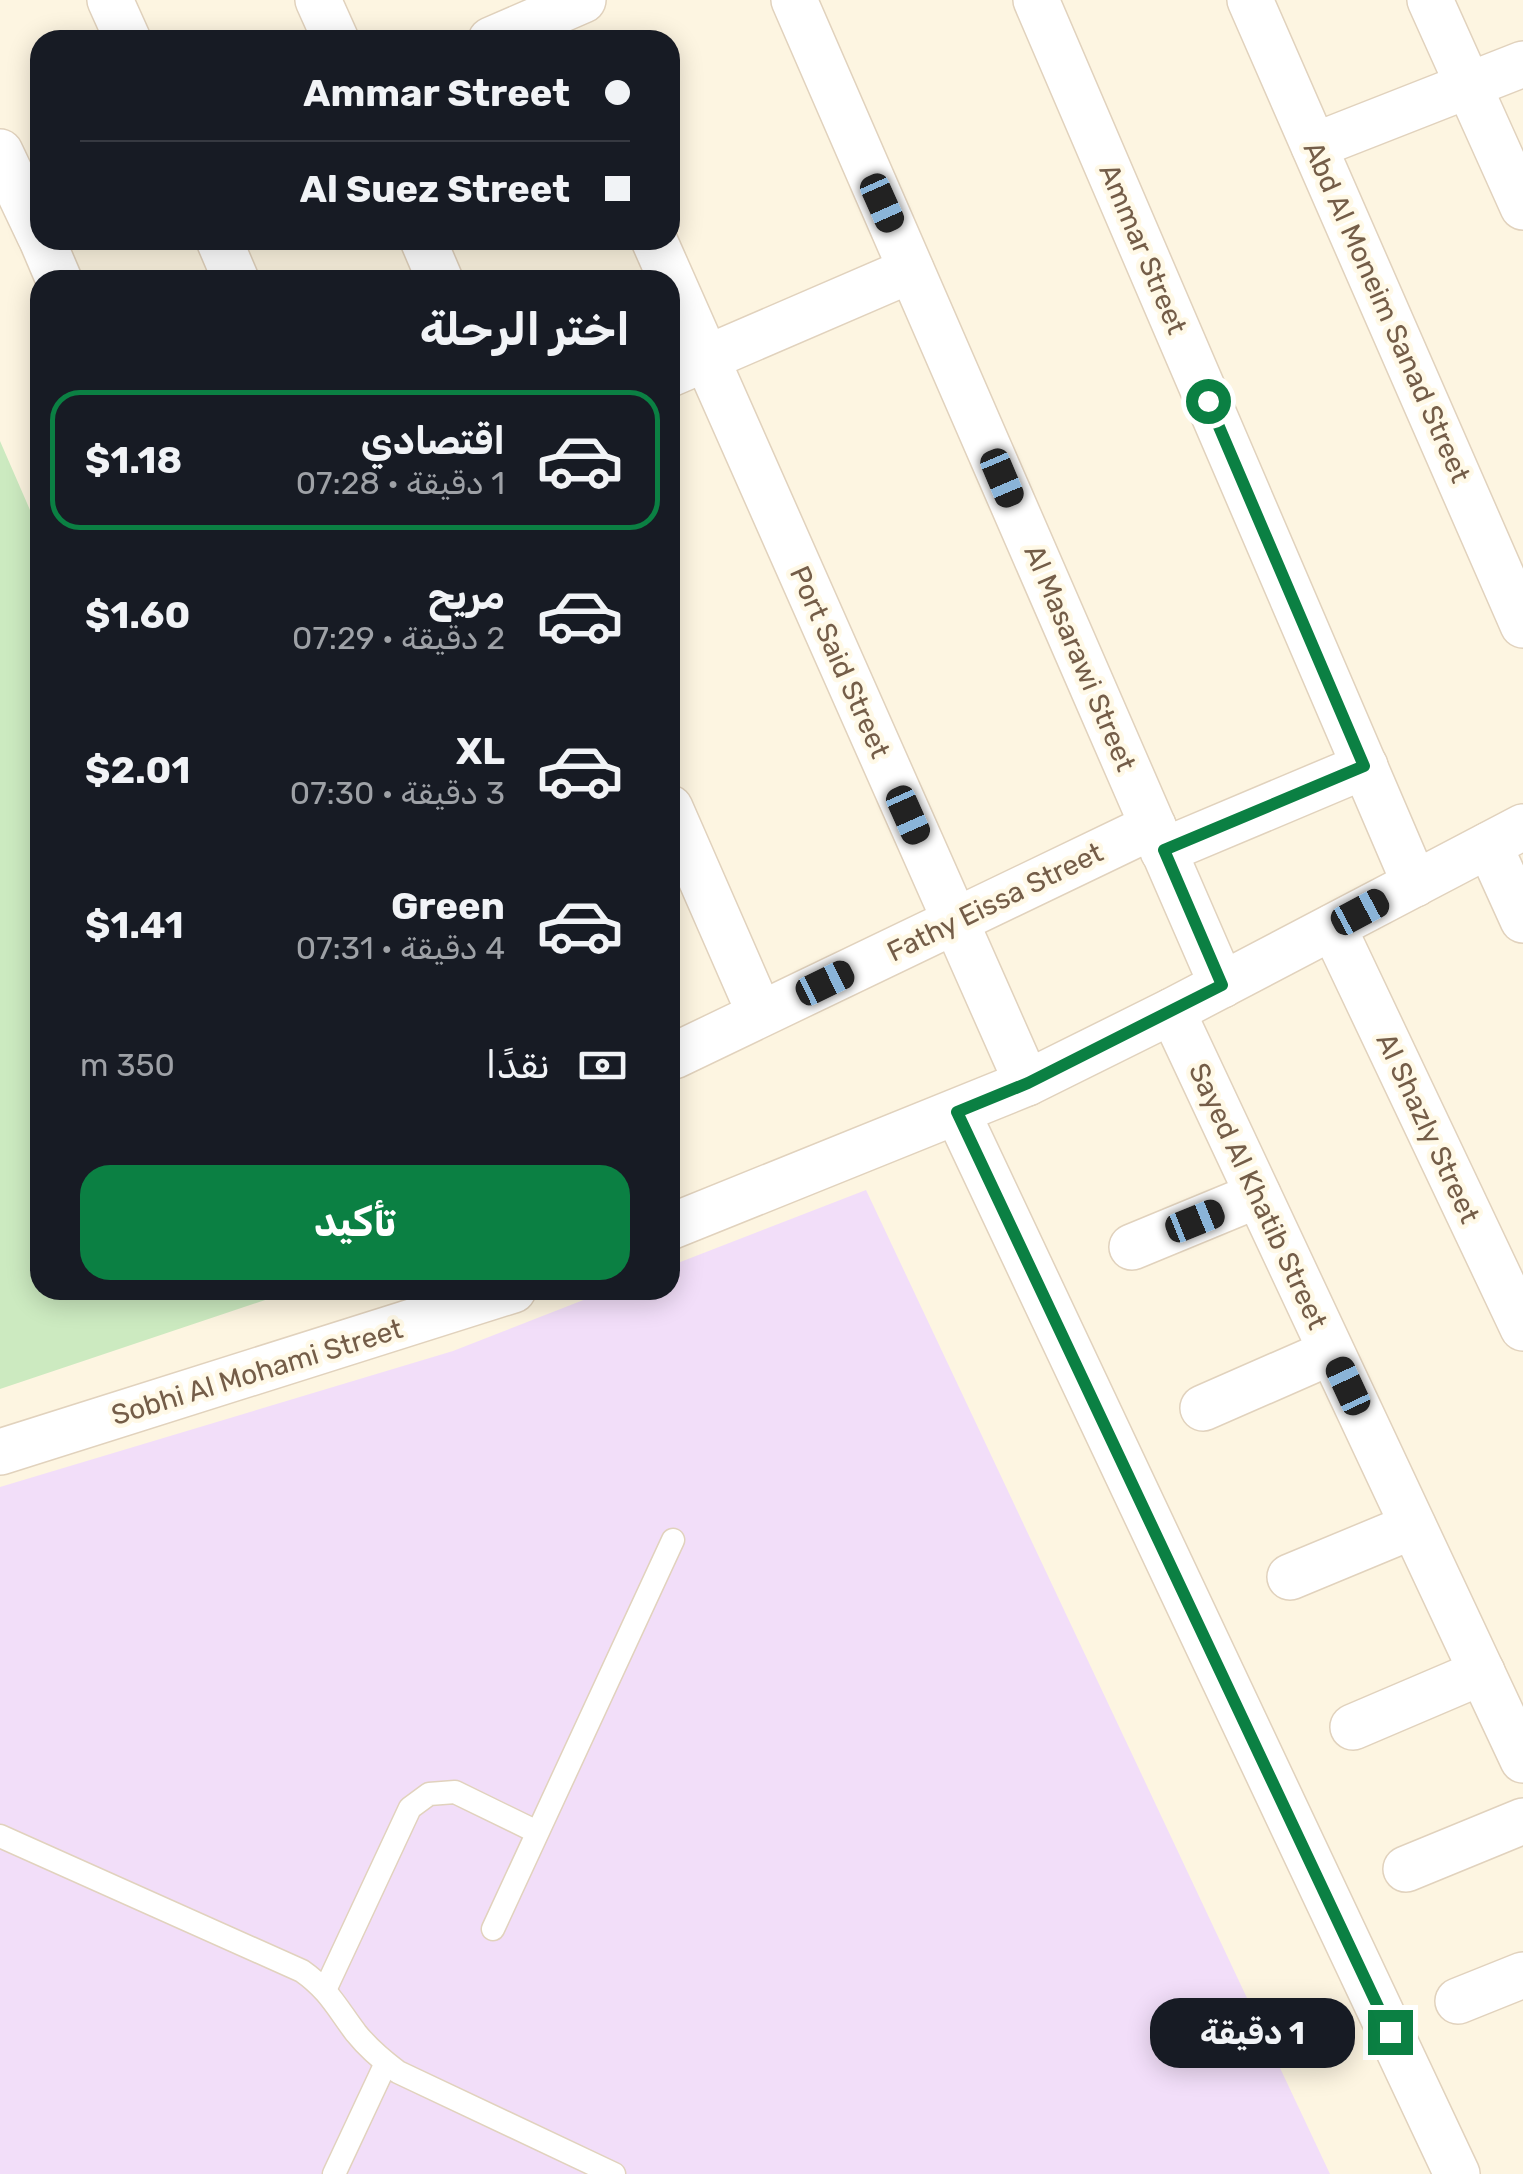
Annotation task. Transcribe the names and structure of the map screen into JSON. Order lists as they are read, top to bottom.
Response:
{
  "streets": {
    "street": [
      "Ammar Street",
      "Abd Al Moneim Sanad Street",
      "Al Masarawi Street",
      "Port Said Street",
      "Fathy Eissa Street",
      "Al Shazly Street",
      "Sayed Al Khatib Street",
      "Sobhi Al Mohami Street"
    ]
  },
  "crossings": [
    ["Ammar Street", "Fathy Eissa Street"],
    ["Al Masarawi Street", "Fathy Eissa Street"],
    ["Port Said Street", "Fathy Eissa Street"]
  ],
  "page": {
    "banner": ["Ammar Street", "Al Suez Street"],
    "heading": "اختر الرحلة",
    "list": [
      {
        "name": "اقتصادي",
        "note": "1 دقيقة · 07:28",
        "value": "$1.18"
      },
      {
        "name": "مريح",
        "note": "2 دقيقة · 07:29",
        "value": "$1.60"
      },
      {
        "name": "XL",
        "note": "3 دقيقة · 07:30",
        "value": "$2.01"
      },
      {
        "name": "Green",
        "note": "4 دقيقة · 07:31",
        "value": "$1.41"
      }
    ],
    "pay": ["نقدًا", "350 m"],
    "buttons": "تأكيد",
    "bubble": "1 دقيقة"
  }
}
